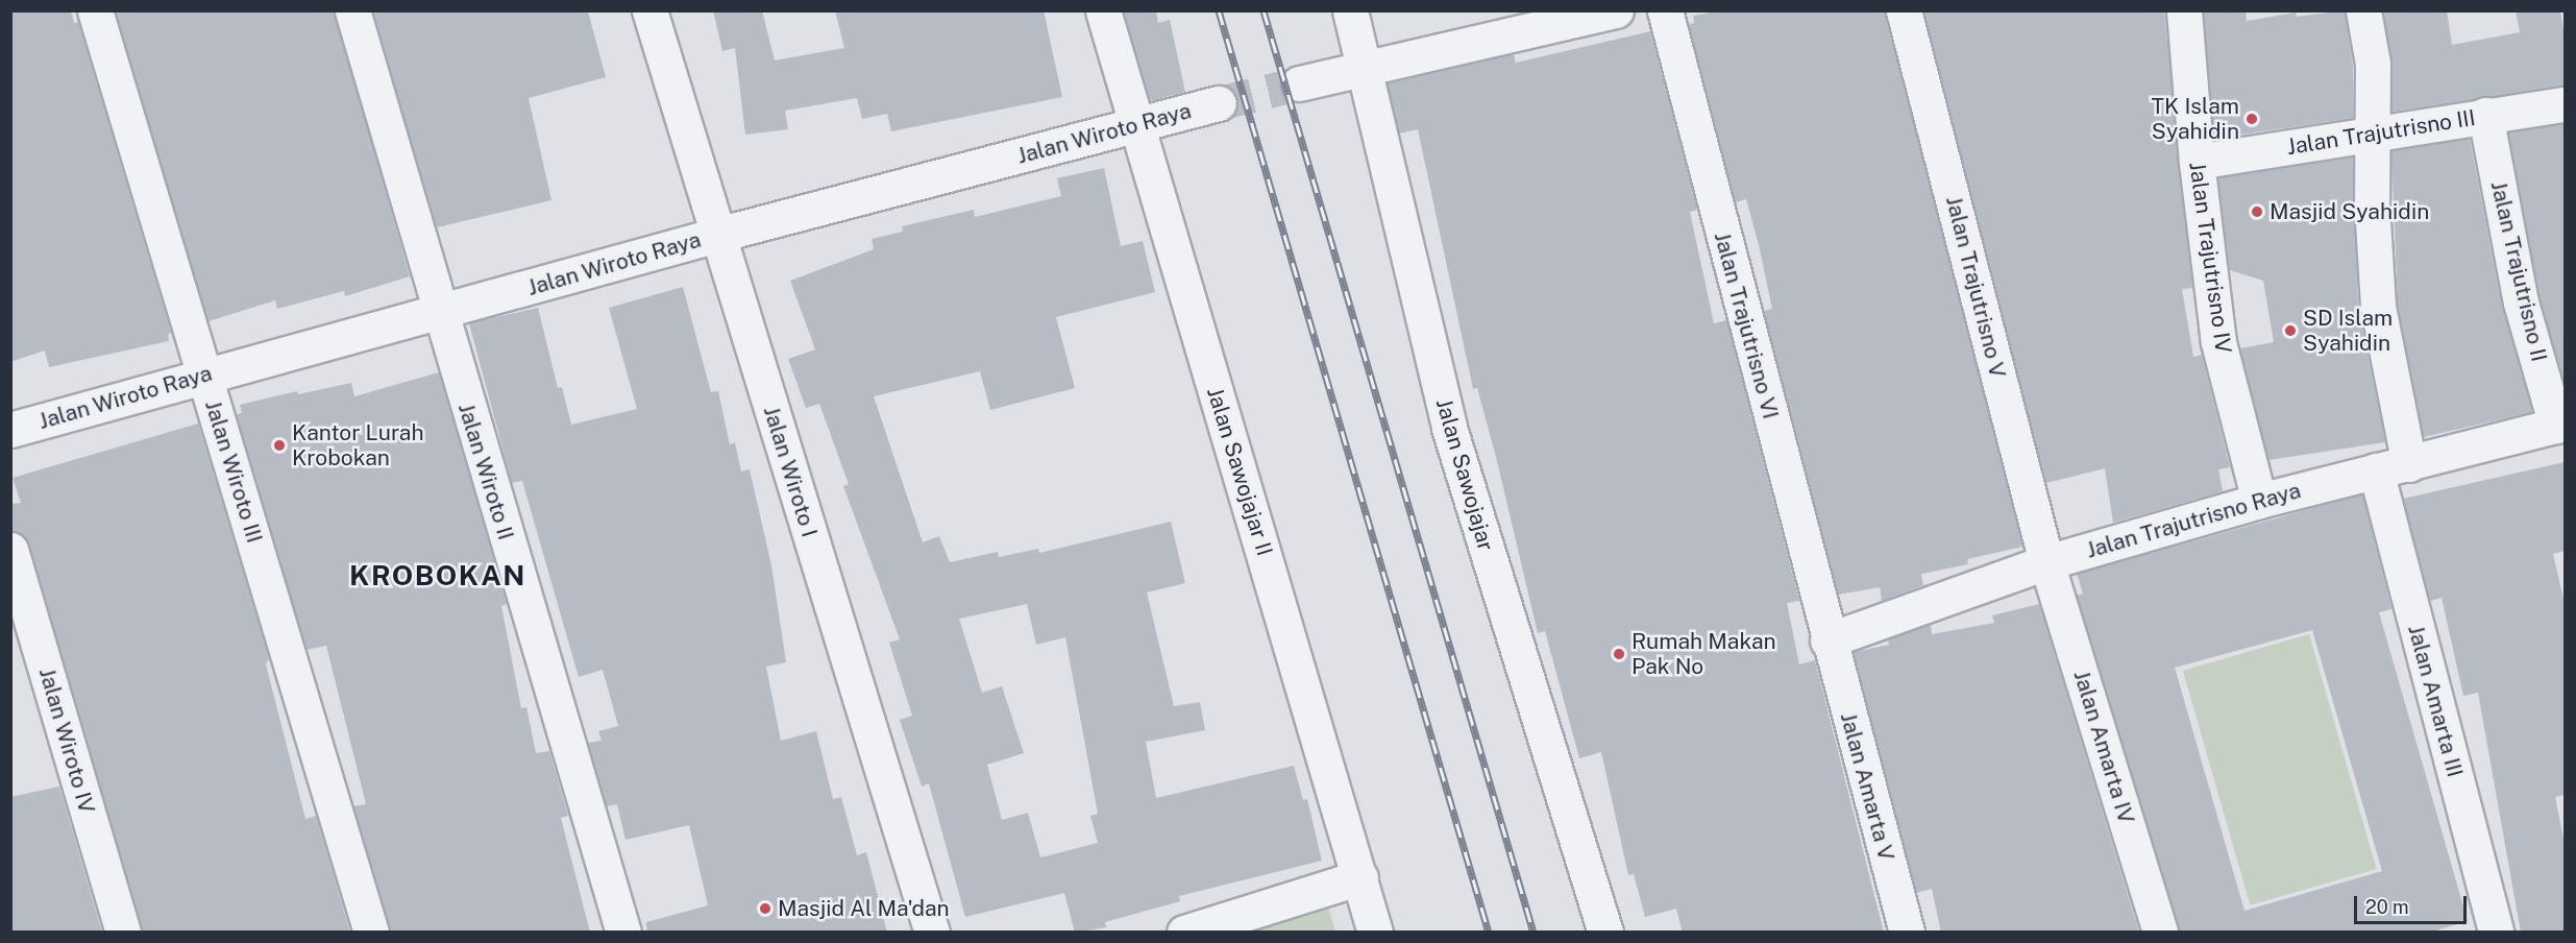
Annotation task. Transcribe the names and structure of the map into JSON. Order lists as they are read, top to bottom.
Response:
{
  "streets": {
    "street": [
      "Jalan Trajutrisno III",
      "Jalan Wiroto Raya",
      "Jalan Trajutrisno IV",
      "Jalan Trajutrisno II",
      "Jalan Trajutrisno V",
      "Jalan Trajutrisno VI",
      "Jalan Wiroto III",
      "Jalan Wiroto II",
      "Jalan Wiroto I",
      "Jalan Sawojajar II",
      "Jalan Sawojajar",
      "Jalan Trajutrisno Raya",
      "Jalan Amarta III",
      "Jalan Wiroto IV",
      "Jalan Amarta IV",
      "Jalan Amarta V"
    ]
  },
  "crossings": [
    ["Jalan Trajutrisno III", "Jalan Trajutrisno IV"],
    ["Jalan Trajutrisno III", "Jalan Trajutrisno II"],
    ["Jalan Wiroto Raya", "Jalan Wiroto III"],
    ["Jalan Wiroto Raya", "Jalan Wiroto II"],
    ["Jalan Wiroto Raya", "Jalan Wiroto I"],
    ["Jalan Wiroto Raya", "Jalan Sawojajar II"],
    ["Jalan Trajutrisno IV", "Jalan Trajutrisno Raya"],
    ["Jalan Trajutrisno II", "Jalan Trajutrisno Raya"],
    ["Jalan Trajutrisno V", "Jalan Trajutrisno Raya"],
    ["Jalan Trajutrisno V", "Jalan Amarta IV"],
    ["Jalan Trajutrisno VI", "Jalan Trajutrisno Raya"],
    ["Jalan Trajutrisno VI", "Jalan Amarta V"],
    ["Jalan Trajutrisno Raya", "Jalan Amarta III"],
    ["Jalan Trajutrisno Raya", "Jalan Amarta IV"],
    ["Jalan Trajutrisno Raya", "Jalan Amarta V"]
  ],
  "districts": ["KROBOKAN"],
  "places": [
    "TK Islam Syahidin",
    "Masjid Syahidin",
    "SD Islam Syahidin",
    "Kantor Lurah Krobokan",
    "Rumah Makan Pak No",
    "Masjid Al Ma'dan"
  ],
  "scale_bar": "20 m"
}
